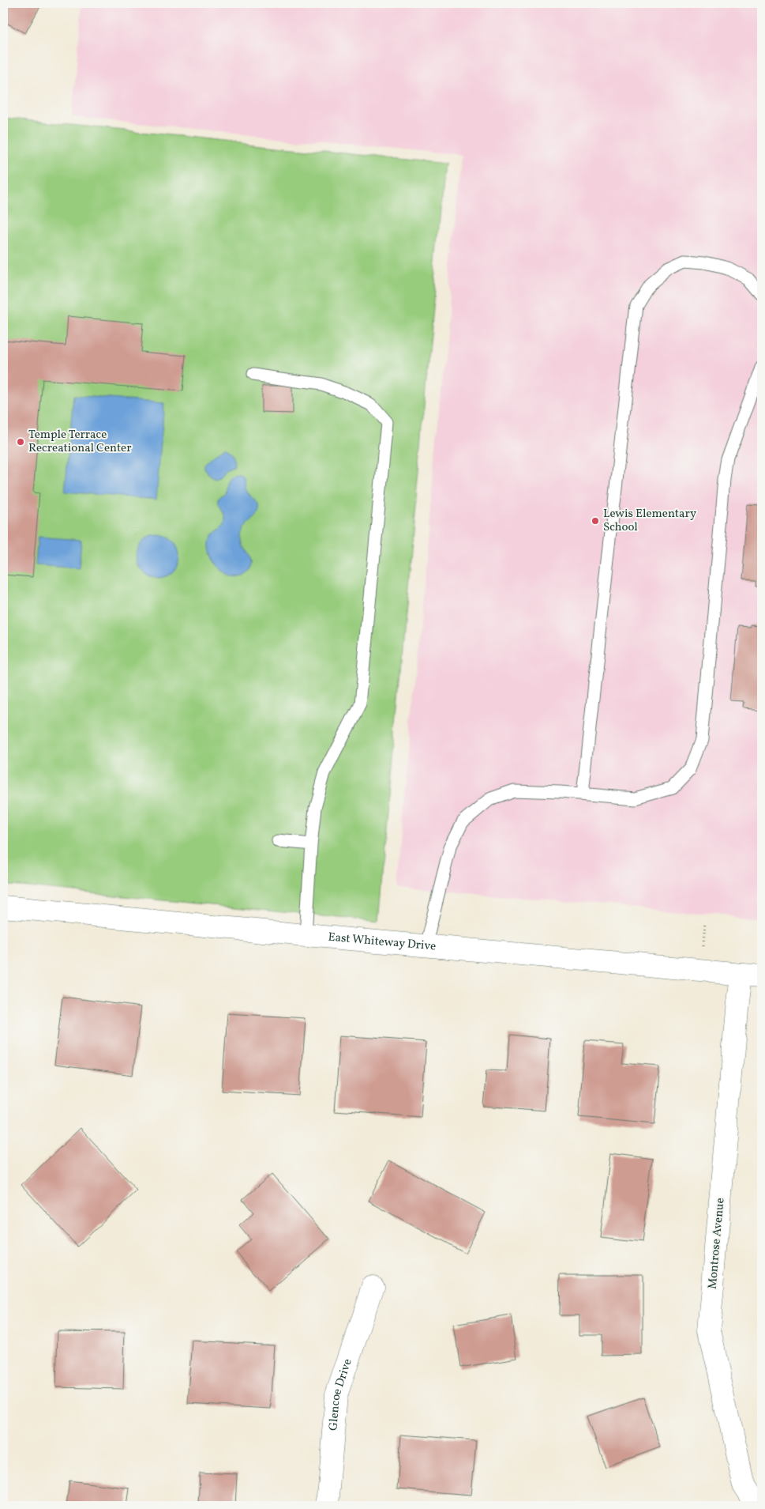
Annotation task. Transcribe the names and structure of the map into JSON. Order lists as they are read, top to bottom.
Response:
{
  "streets": {
    "street": ["East Whiteway Drive", "Montrose Avenue", "Glencoe Drive"]
  },
  "crossings": [
    ["East Whiteway Drive", "Montrose Avenue"]
  ],
  "places": ["Temple Terrace Recreational Center", "Lewis Elementary School"]
}
